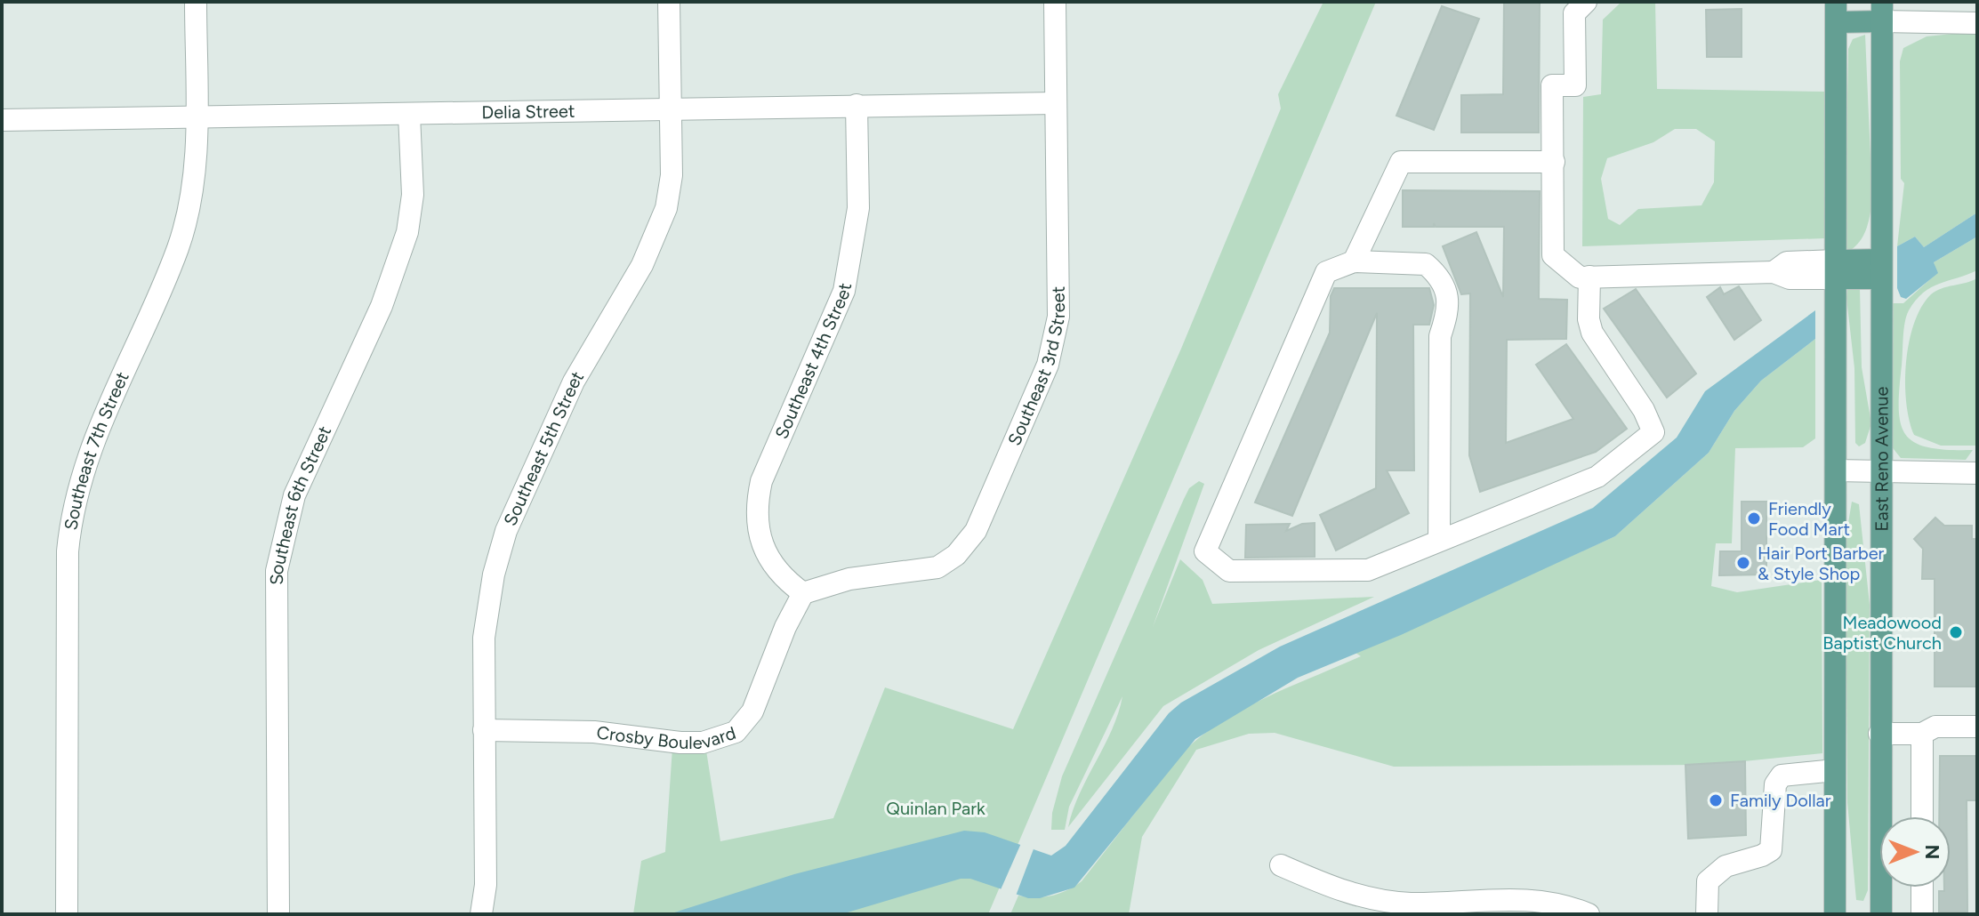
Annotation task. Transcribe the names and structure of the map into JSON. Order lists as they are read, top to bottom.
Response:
{
  "streets": {
    "main road": ["East Reno Avenue"],
    "street": [
      "Delia Street",
      "Southeast 4th Street",
      "Southeast 3rd Street",
      "Southeast 5th Street",
      "Southeast 7th Street",
      "Southeast 6th Street",
      "Crosby Boulevard"
    ]
  },
  "crossings": [
    ["Delia Street", "Southeast 4th Street"],
    ["Delia Street", "Southeast 3rd Street"],
    ["Delia Street", "Southeast 5th Street"],
    ["Delia Street", "Southeast 7th Street"],
    ["Delia Street", "Southeast 6th Street"],
    ["Southeast 4th Street", "Southeast 3rd Street"],
    ["Southeast 4th Street", "Crosby Boulevard"],
    ["Southeast 3rd Street", "Crosby Boulevard"],
    ["Southeast 5th Street", "Crosby Boulevard"]
  ],
  "parks": ["Quinlan Park"],
  "places": [
    "Friendly Food Mart",
    "Hair Port Barber & Style Shop",
    "Meadowood Baptist Church",
    "Family Dollar"
  ],
  "north": "right"
}
